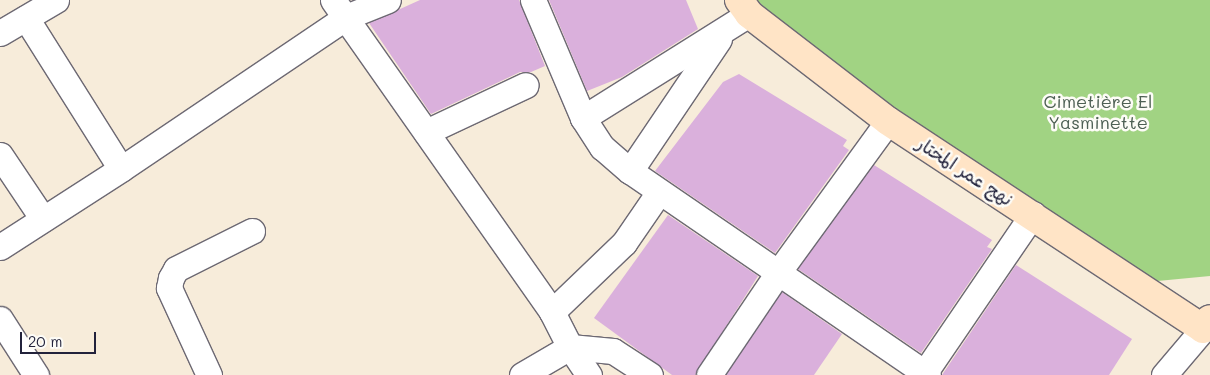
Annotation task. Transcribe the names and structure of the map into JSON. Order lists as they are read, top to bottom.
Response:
{
  "streets": {
    "street": ["نهج عمر المختار"]
  },
  "parks": ["Cimetière El Yasminette"],
  "scale_bar": "20 m"
}
